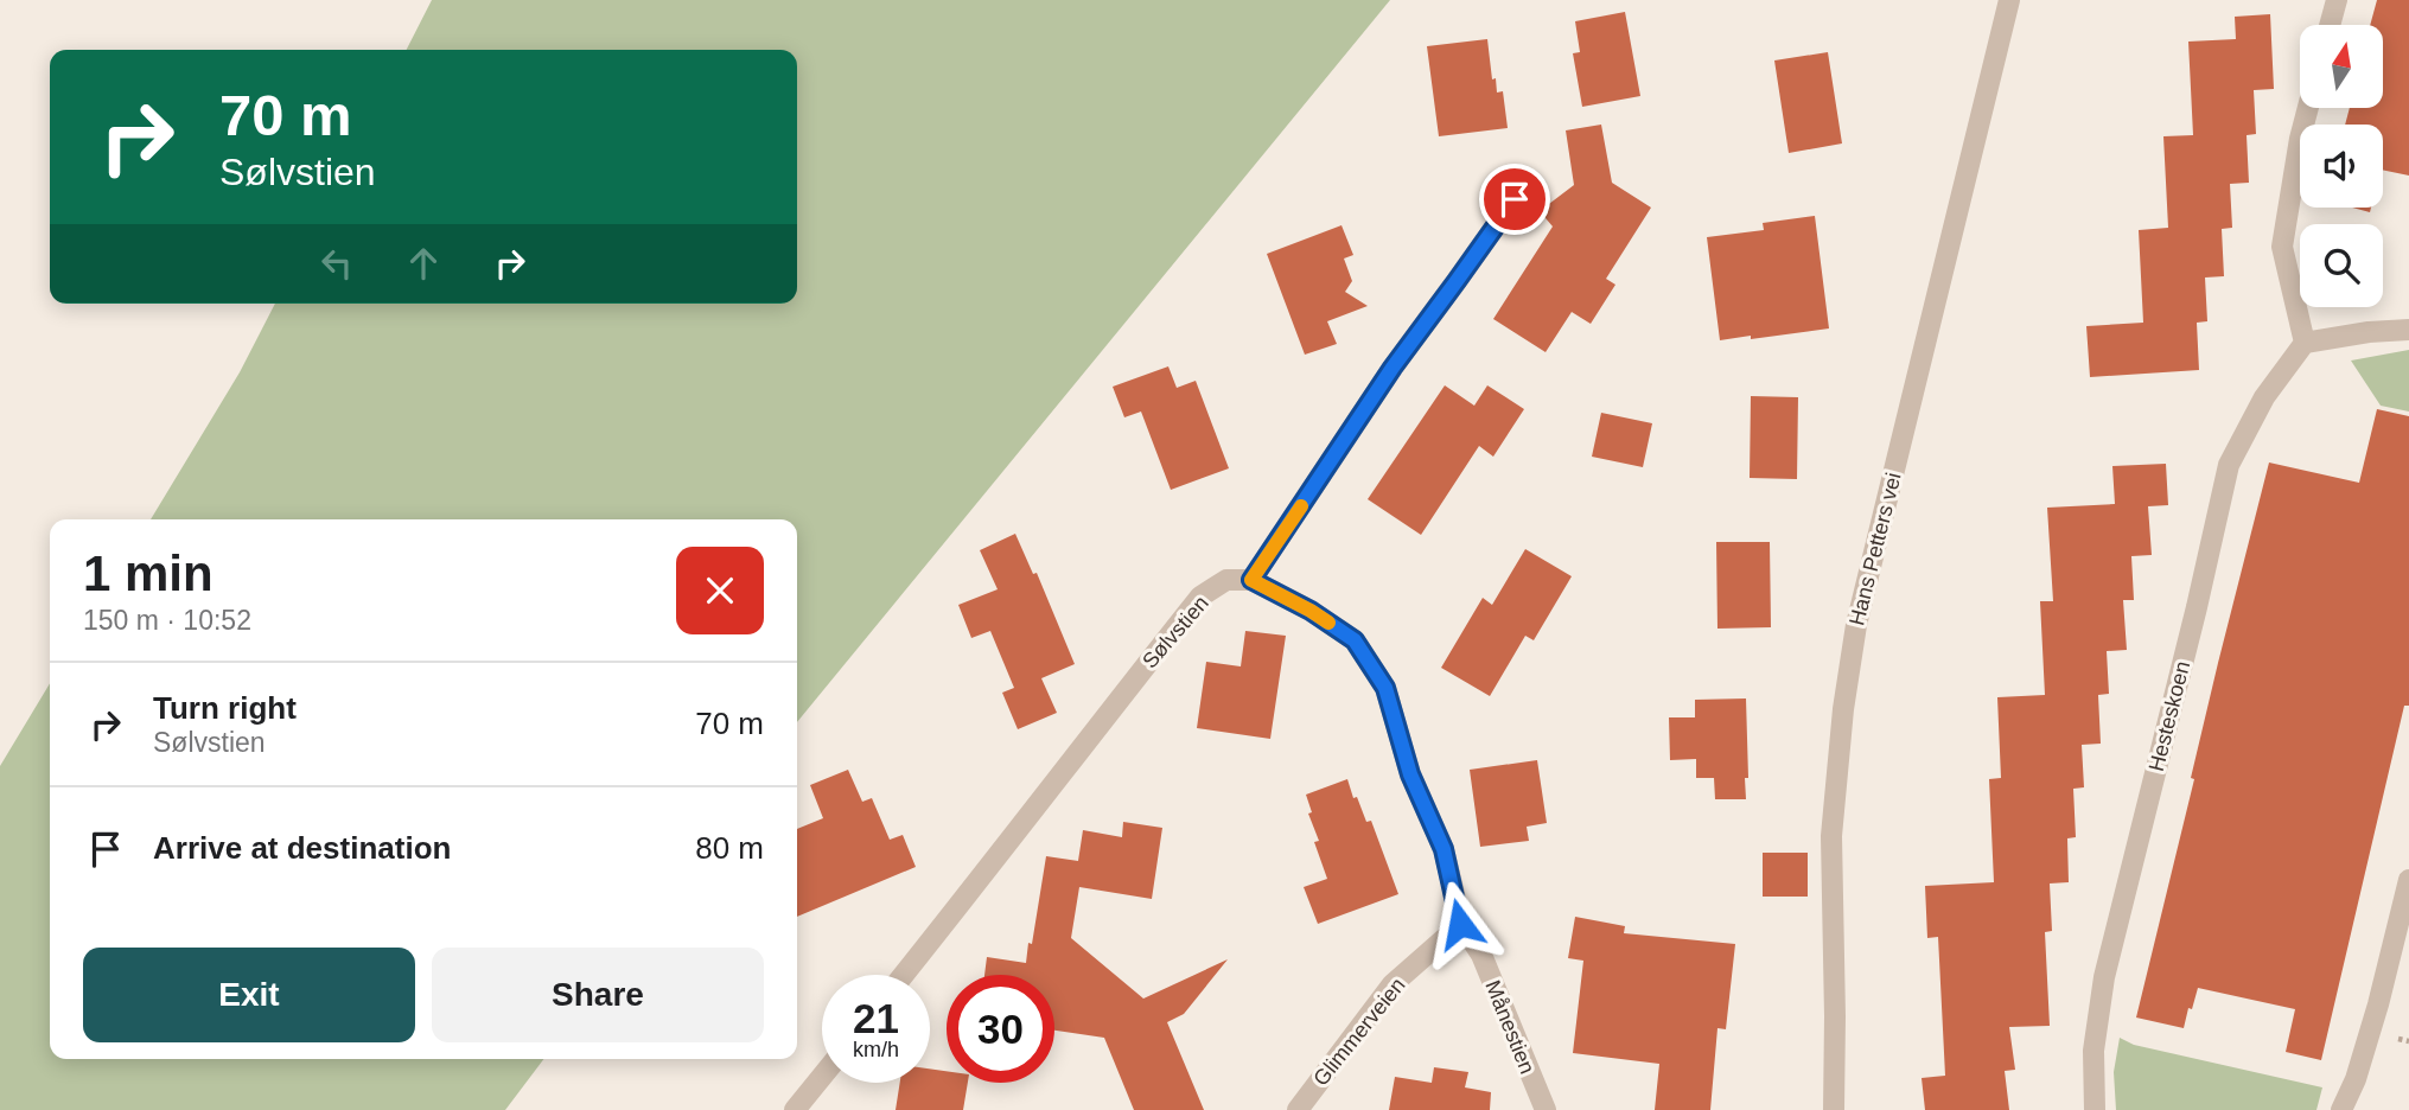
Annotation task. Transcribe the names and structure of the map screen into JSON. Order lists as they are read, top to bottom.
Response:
{
  "streets": {
    "street": [
      "Hans Petters vei",
      "Sølvstien",
      "Hesteskoen",
      "Månestien",
      "Glimmerveien"
    ]
  },
  "crossings": [
    ["Sølvstien", "Månestien"],
    ["Månestien", "Glimmerveien"]
  ],
  "north": "top",
  "page": {
    "turn": ["70 m", "Sølvstien"],
    "heading": ["1 min", "150 m · 10:52"],
    "list": [
      {
        "name": "Turn right",
        "note": "Sølvstien",
        "value": "70 m"
      },
      {
        "name": "Arrive at destination",
        "value": "80 m"
      }
    ],
    "buttons": ["Exit", "Share"],
    "speed": "21 km/h",
    "limit": "30"
  }
}
